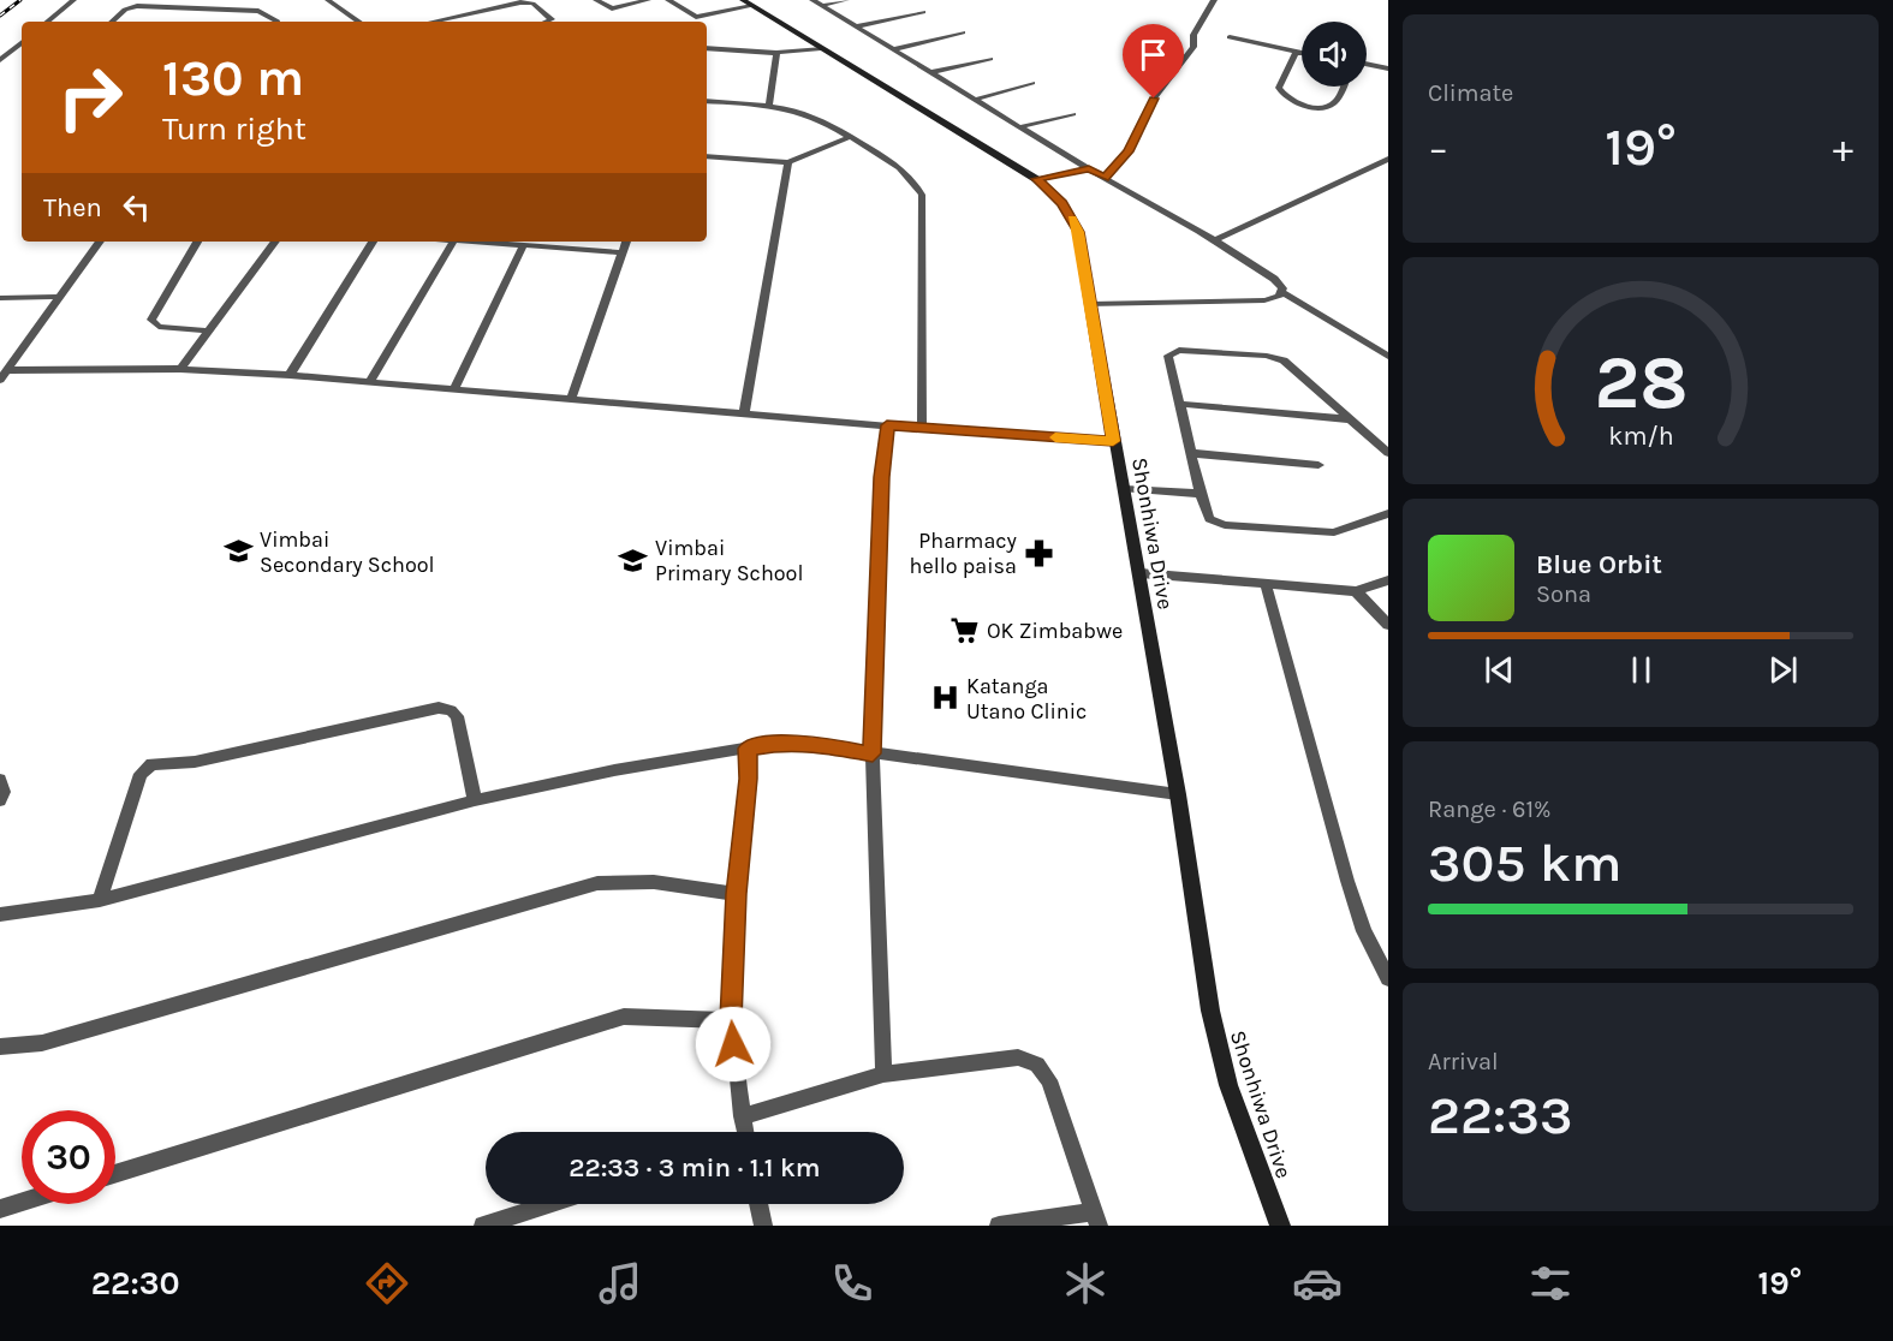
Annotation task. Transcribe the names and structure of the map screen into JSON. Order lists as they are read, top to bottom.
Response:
{
  "streets": {
    "street": ["Shonhiwa Drive"]
  },
  "places": {
    "school or university": ["Vimbai Secondary School", "Vimbai Primary School"],
    "pharmacy": ["Pharmacy hello paisa"],
    "supermarket": ["OK Zimbabwe"],
    "hospital": ["Katanga Utano Clinic"]
  },
  "page": {
    "tile": [
      "Climate",
      ["Range · 61%", "305 km"],
      ["Arrival", "22:33"]
    ],
    "turn": ["130 m", "Turn right"],
    "heat": ["−", "19°", "+"],
    "then": "Then",
    "song": ["Blue Orbit", "Sona"],
    "limit": "30",
    "trip": "22:33 · 3 min · 1.1 km",
    "tabs": ["22:30", "19°"],
    "gauge": ["28", "km/h"]
  }
}
